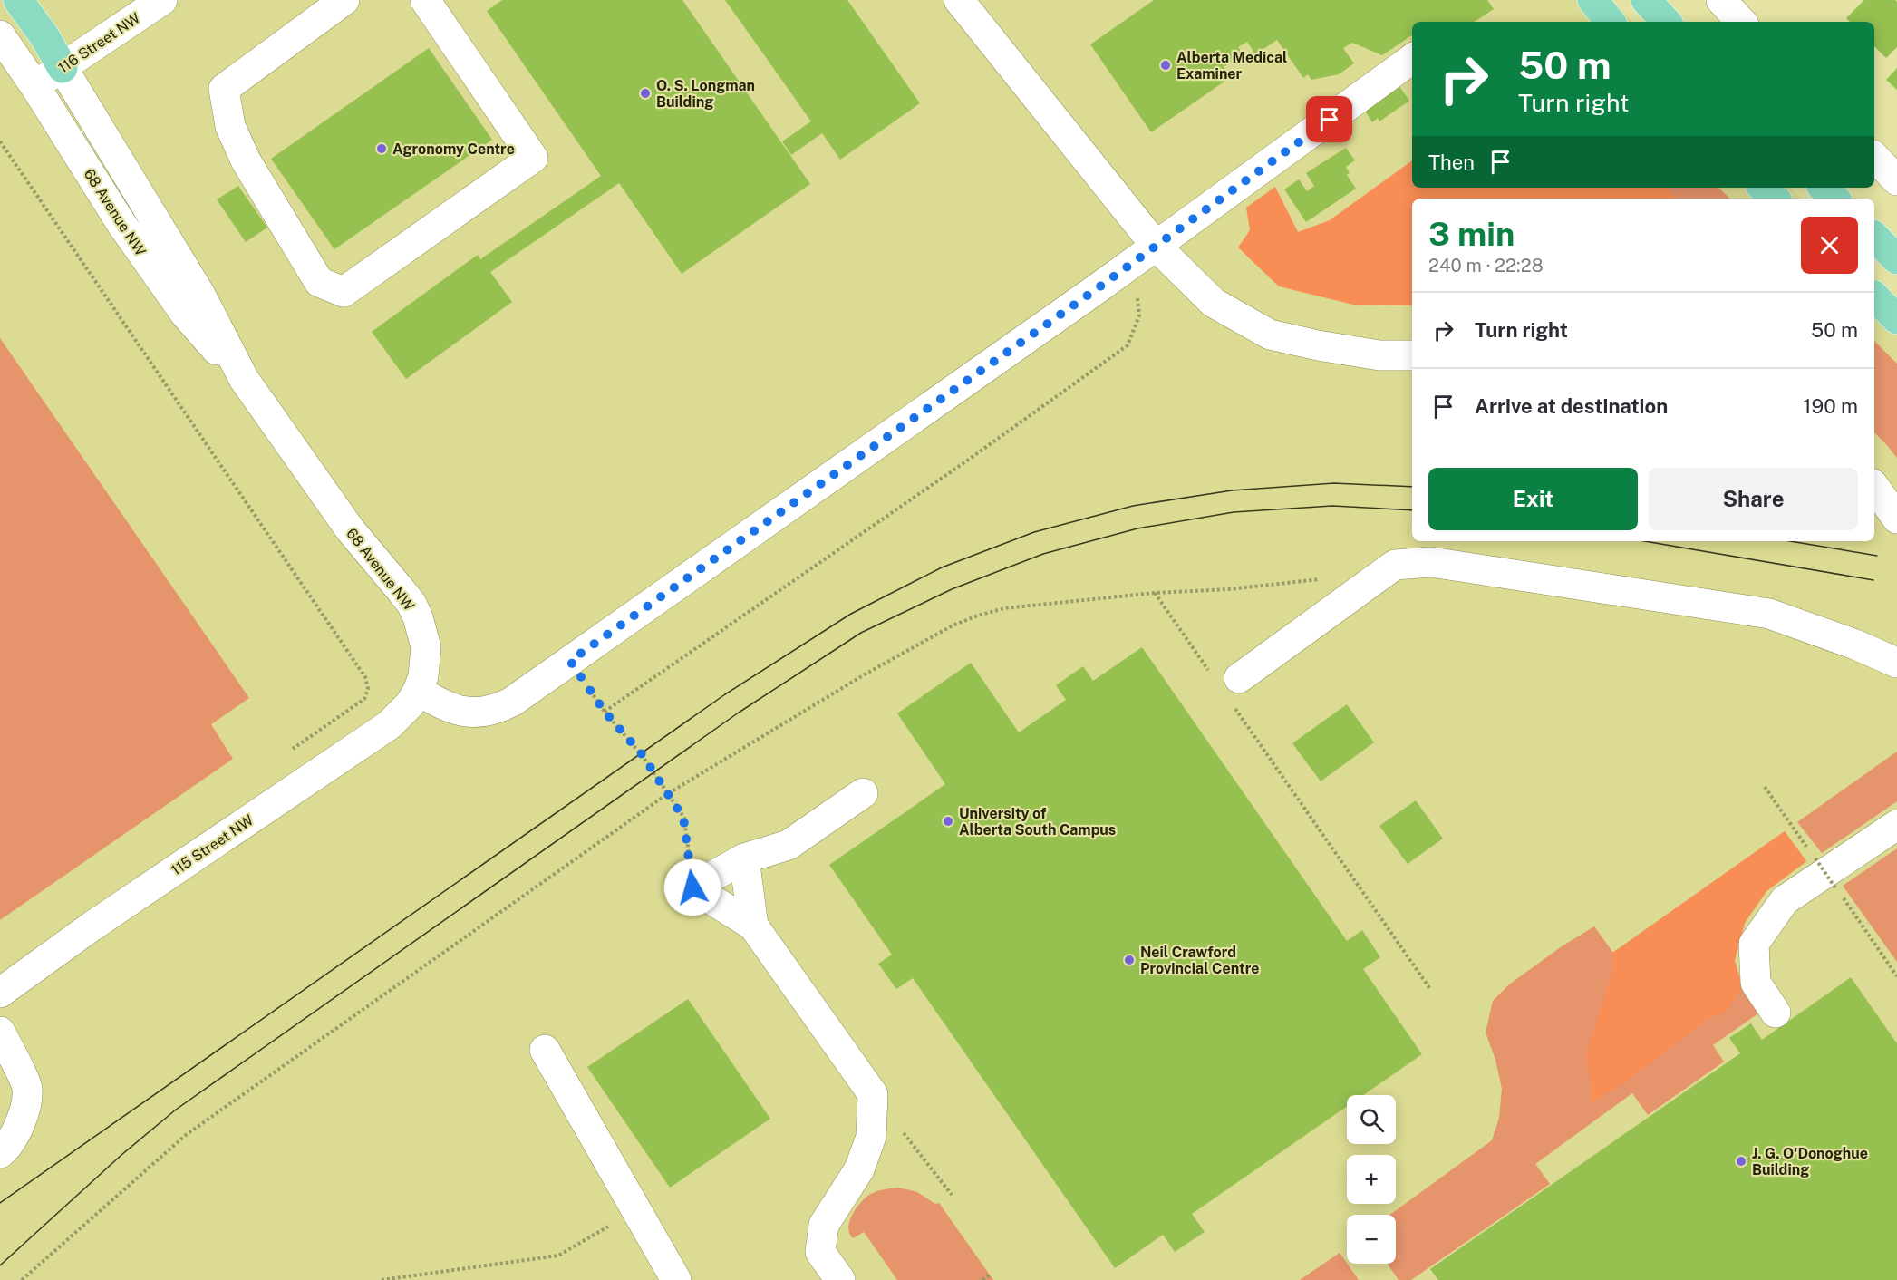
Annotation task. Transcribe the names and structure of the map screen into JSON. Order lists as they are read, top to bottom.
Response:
{
  "streets": {
    "street": ["116 Street NW", "68 Avenue NW", "115 Street NW"]
  },
  "crossings": [
    ["116 Street NW", "68 Avenue NW"],
    ["68 Avenue NW", "115 Street NW"]
  ],
  "places": [
    "Alberta Medical Examiner",
    "O. S. Longman Building",
    "Agronomy Centre",
    "University of Alberta South Campus",
    "Neil Crawford Provincial Centre",
    "J. G. O'Donoghue Building"
  ],
  "page": {
    "turn": ["50 m", "Turn right"],
    "then": "Then",
    "heading": ["3 min", "240 m · 22:28"],
    "list": [
      {
        "name": "Turn right",
        "value": "50 m"
      },
      {
        "name": "Arrive at destination",
        "value": "190 m"
      }
    ],
    "buttons": ["Exit", "Share"],
    "map_buttons": ["+", "−"]
  }
}
